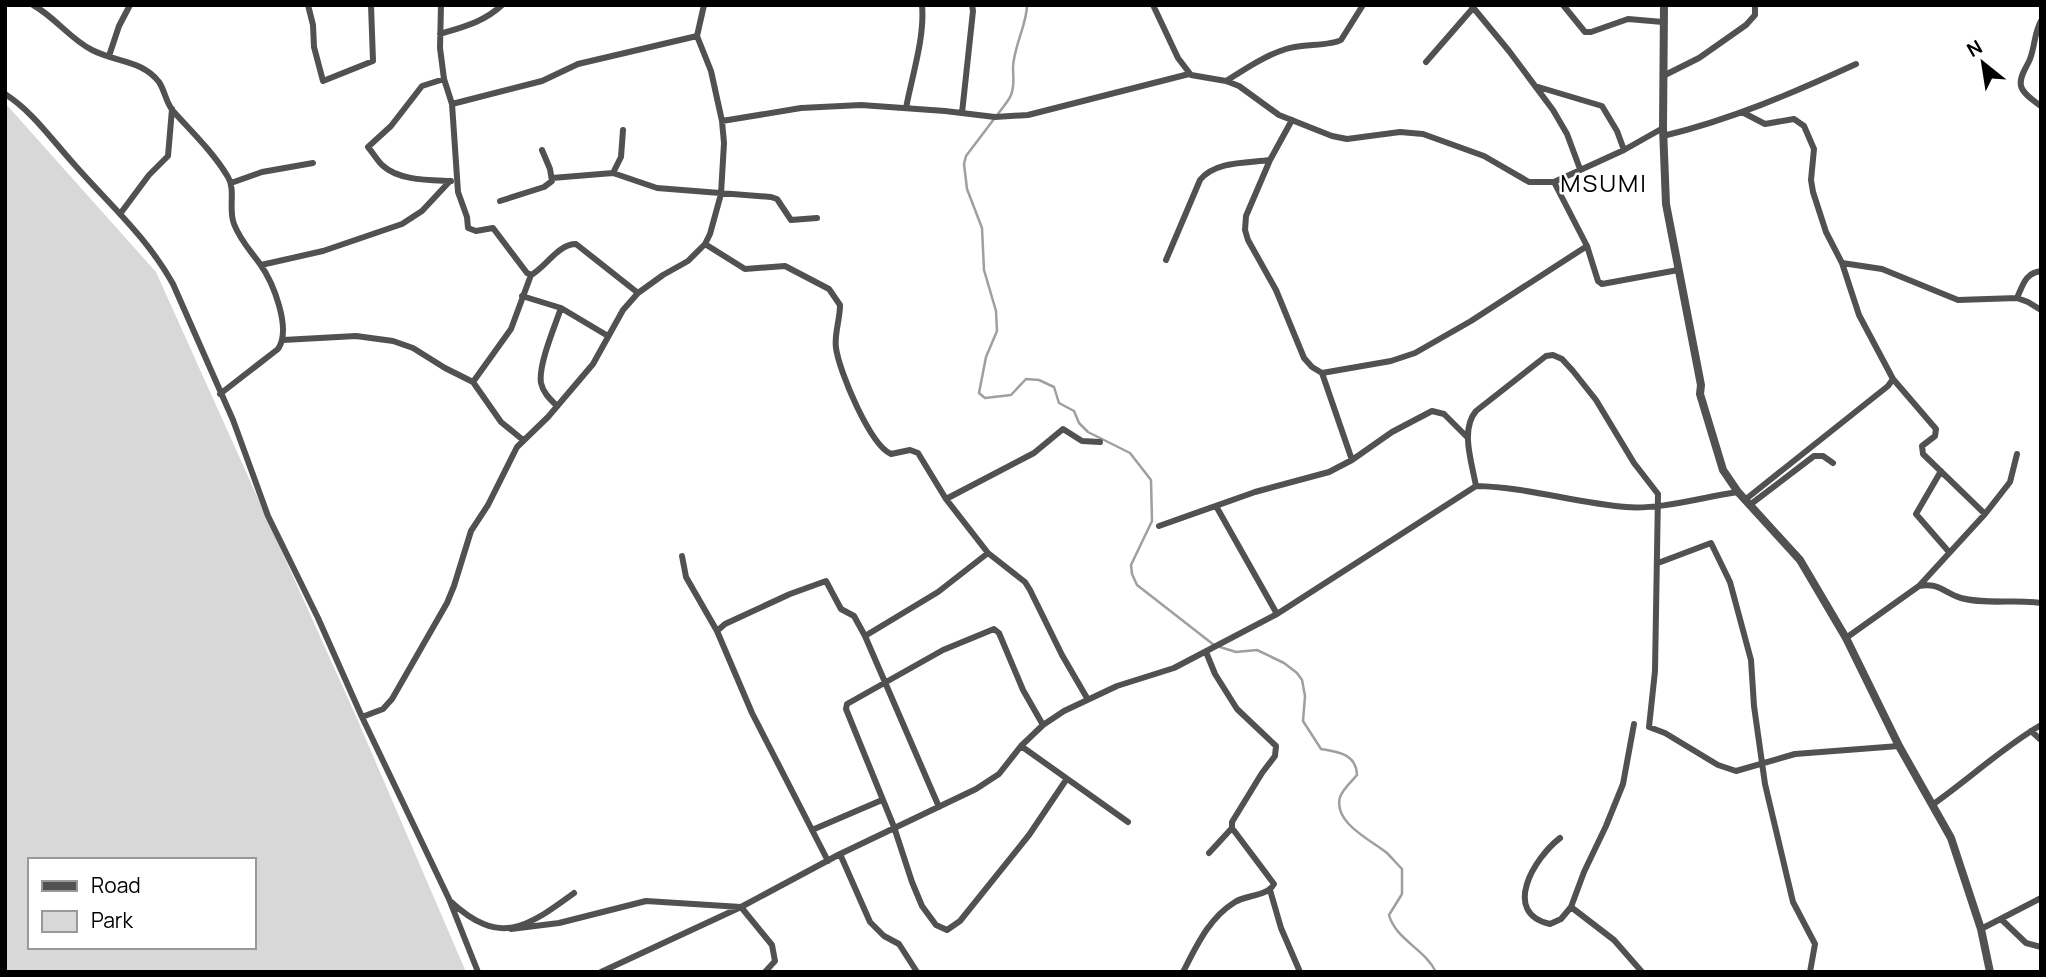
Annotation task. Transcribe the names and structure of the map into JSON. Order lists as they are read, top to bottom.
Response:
{
  "districts": ["MSUMI"],
  "legend": ["Road", "Park"],
  "north": "top left"
}
